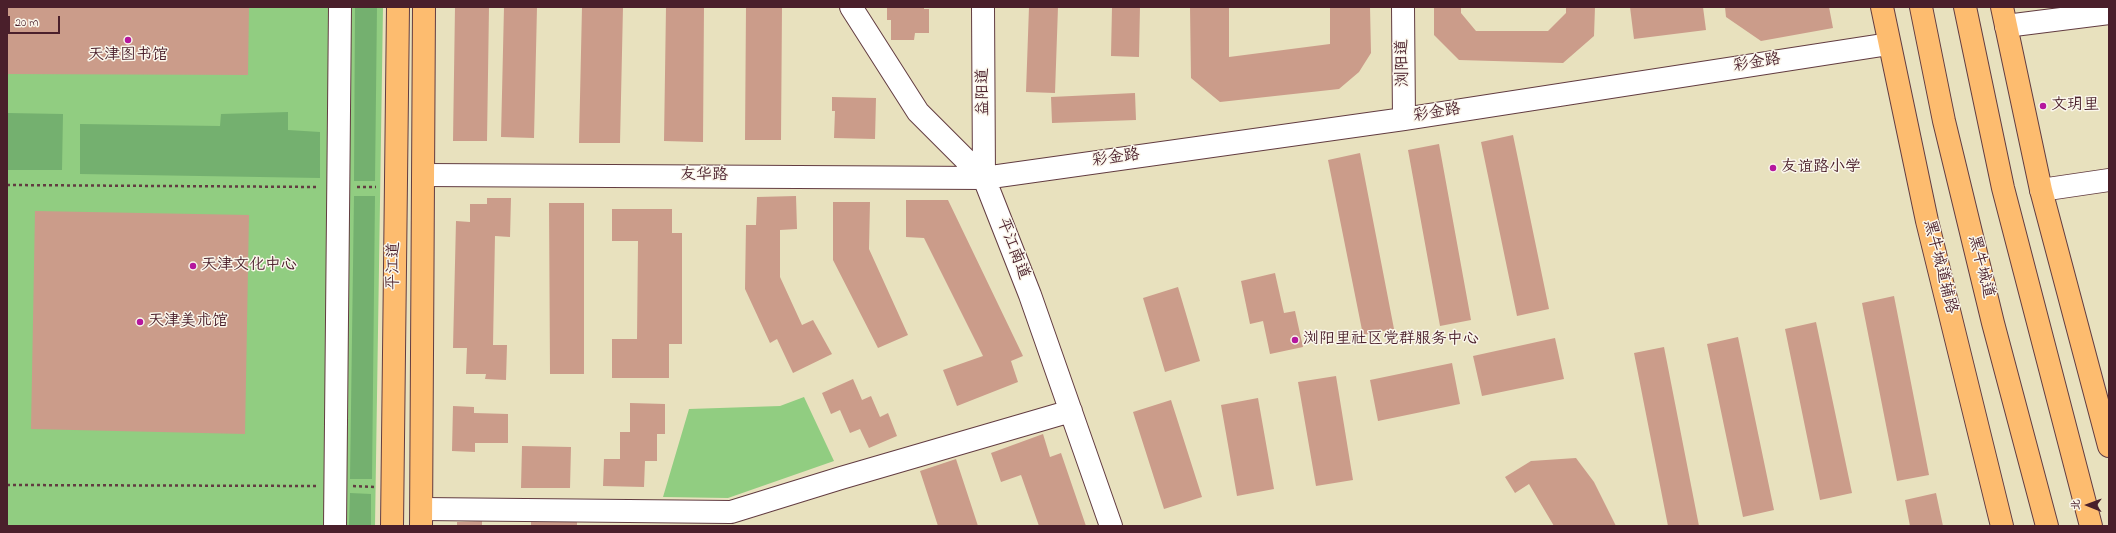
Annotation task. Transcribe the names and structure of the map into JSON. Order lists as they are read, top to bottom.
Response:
{
  "streets": {
    "main road": ["平江道", "黑牛城道辅路", "黑牛城道"],
    "street": [
      "浏阳道",
      "彩金路",
      "益阳道",
      "友华路",
      "平江南道"
    ]
  },
  "crossings": [
    ["浏阳道", "彩金路"],
    ["彩金路", "益阳道"],
    ["彩金路", "友华路"],
    ["彩金路", "平江南道"],
    ["彩金路", "黑牛城道辅路"],
    ["益阳道", "友华路"],
    ["益阳道", "平江南道"],
    ["友华路", "平江南道"],
    ["友华路", "平江道"]
  ],
  "places": [
    "天津图书馆",
    "文玥里",
    "友谊路小学",
    "天津文化中心",
    "天津美术馆",
    "浏阳里社区党群服务中心"
  ],
  "scale_bar": "20 m",
  "north": "left"
}
